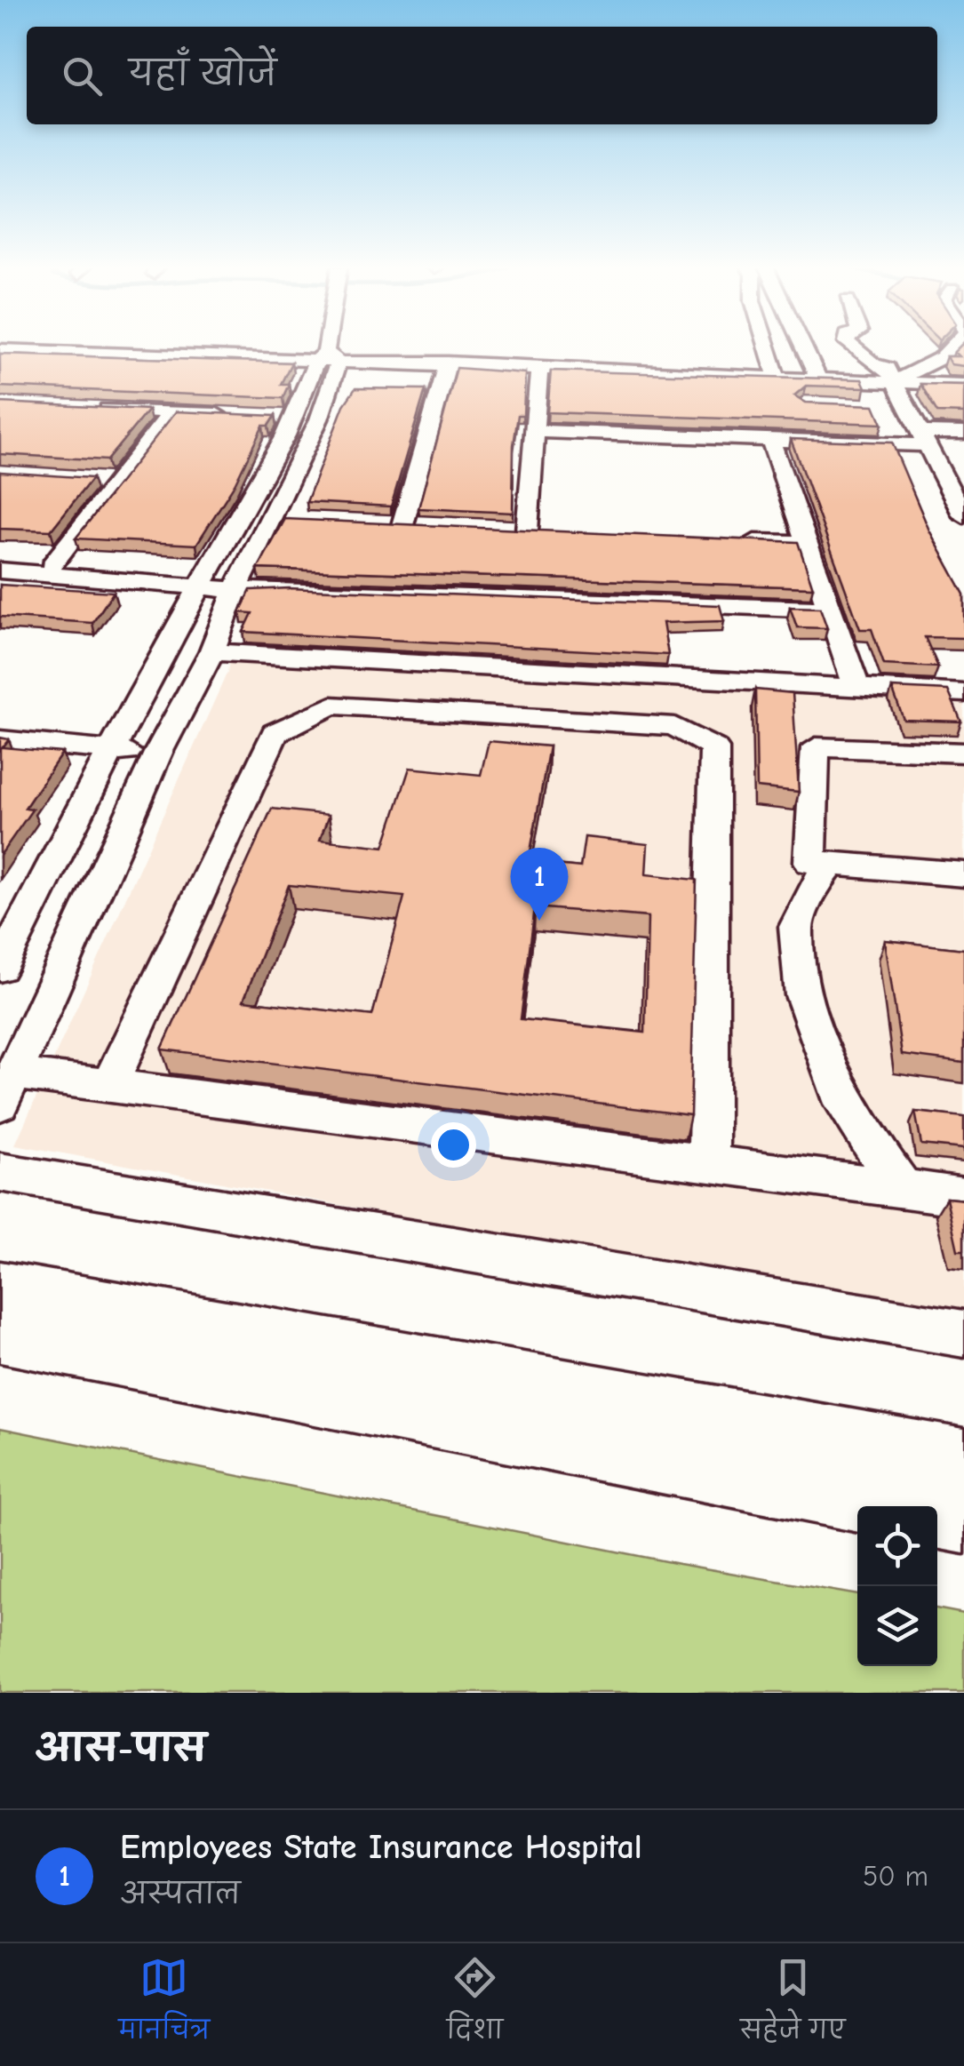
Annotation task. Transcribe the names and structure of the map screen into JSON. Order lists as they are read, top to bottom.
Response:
{
  "page": {
    "search": "यहाँ खोजें",
    "pins": "1",
    "heading": "आस-पास",
    "list": [
      {
        "mark": "1",
        "name": "Employees State Insurance Hospital",
        "note": "अस्पताल",
        "value": "50 m"
      }
    ],
    "nav": ["मानचित्र", "दिशा", "सहेजे गए"]
  }
}
